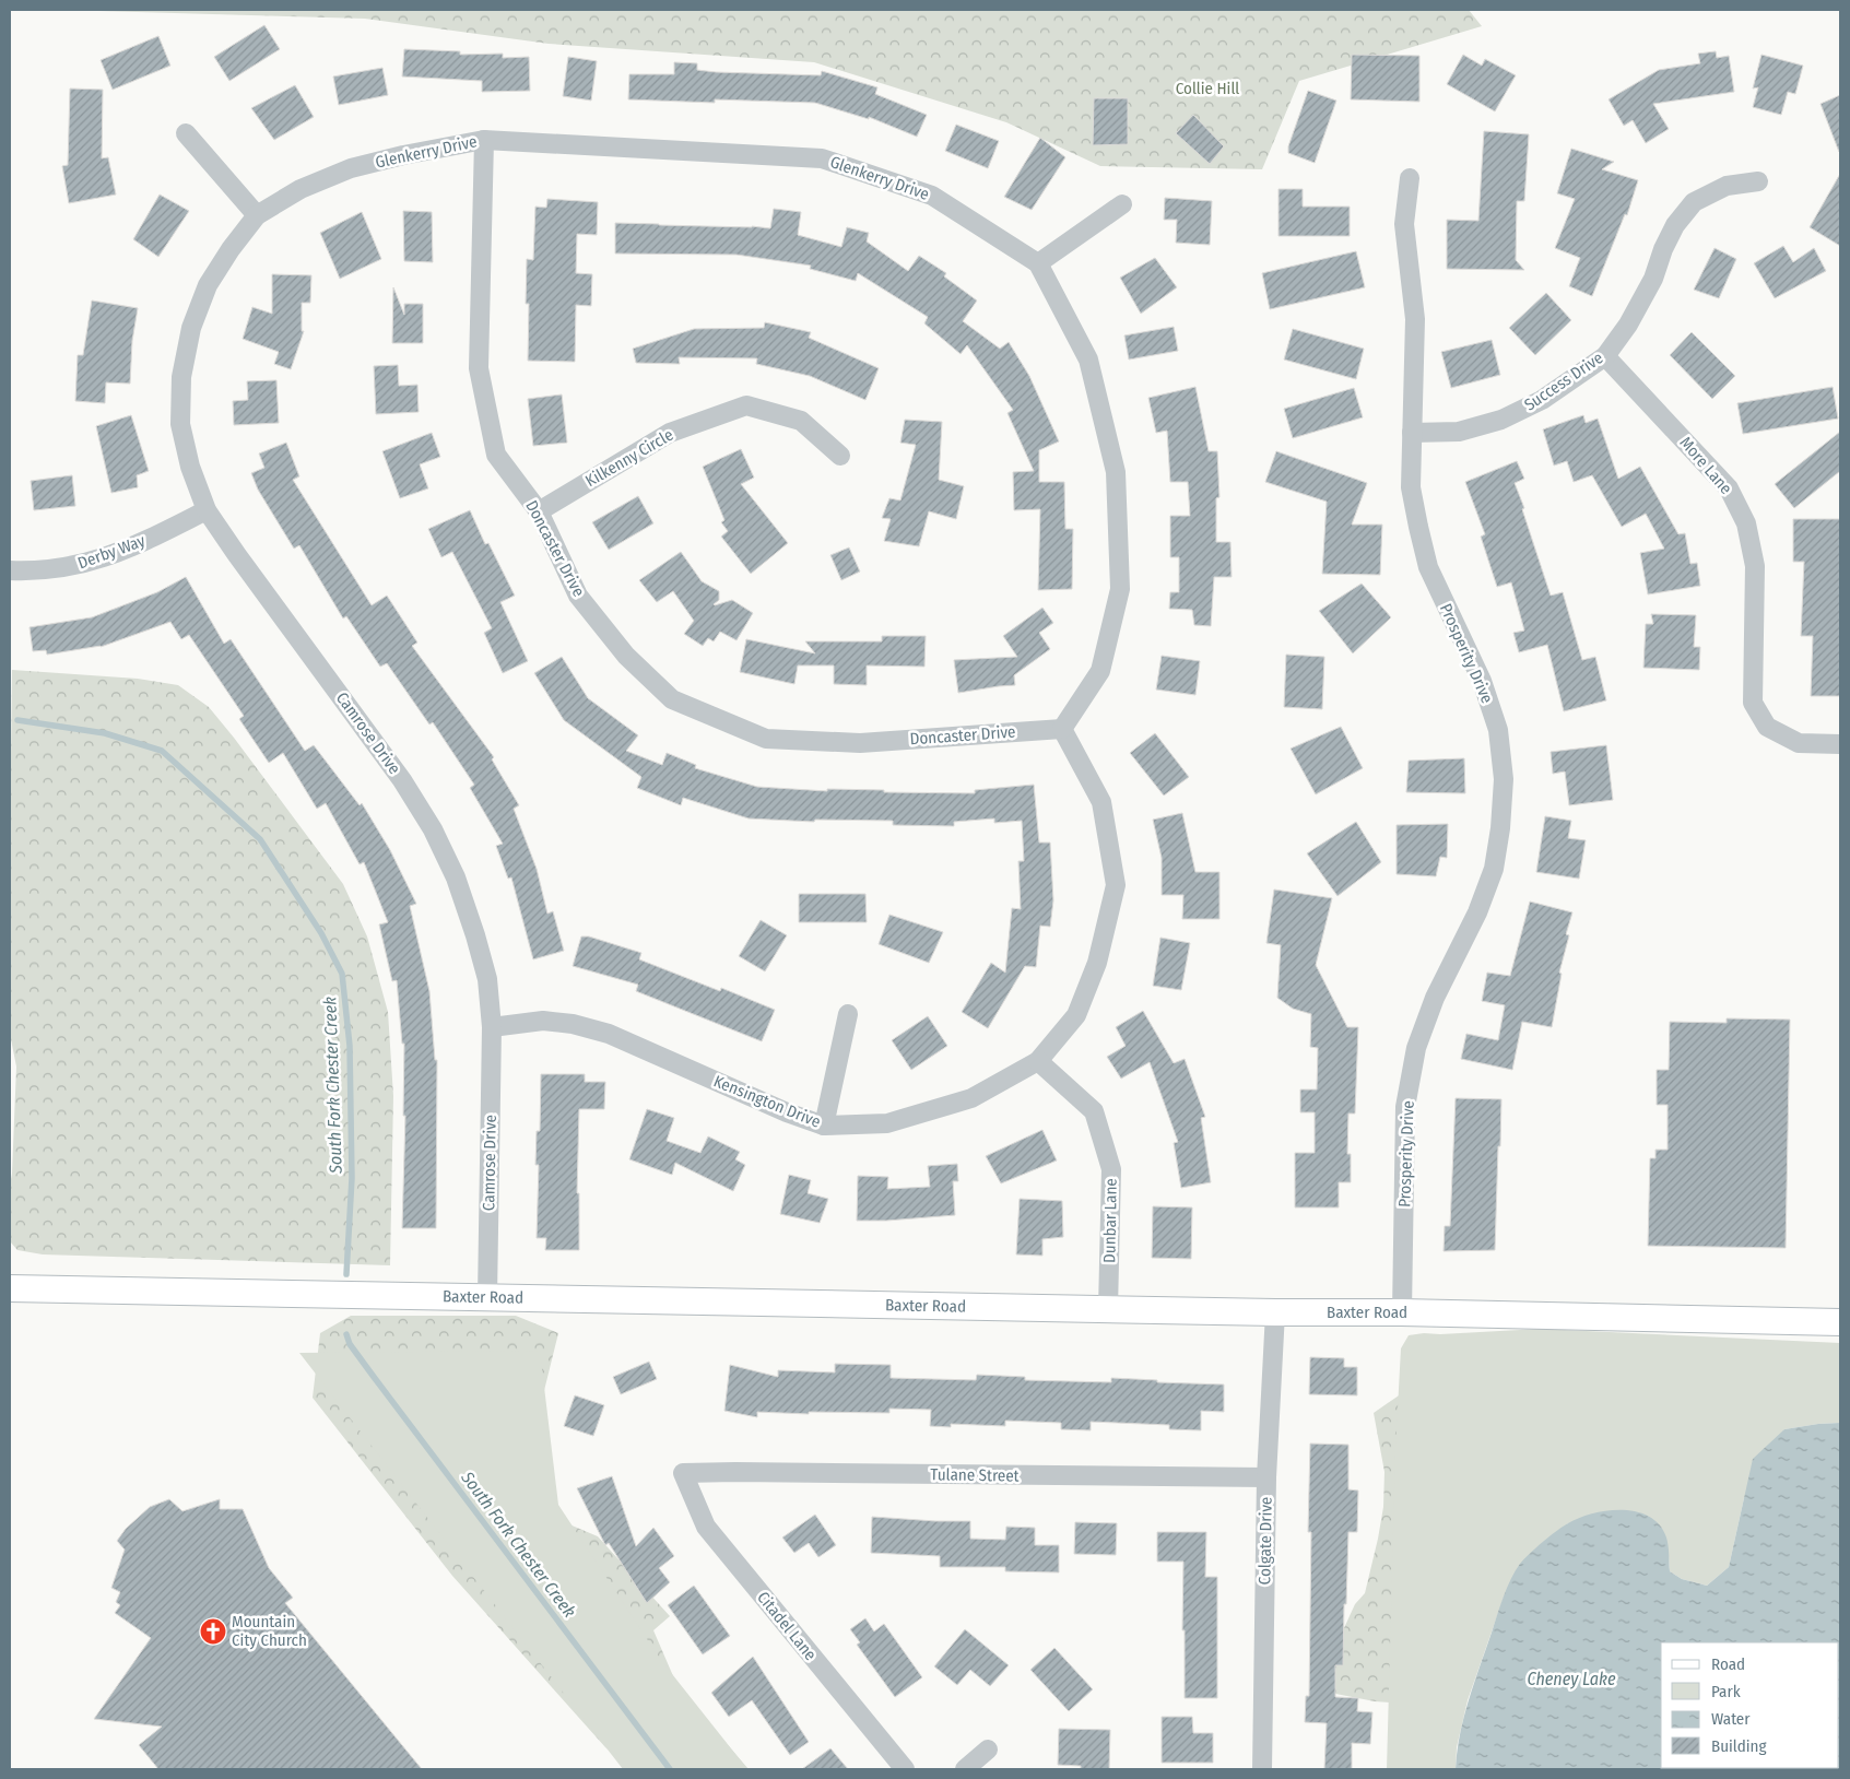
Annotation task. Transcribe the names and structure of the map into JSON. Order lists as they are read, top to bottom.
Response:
{
  "streets": {
    "street": [
      "Glenkerry Drive",
      "Success Drive",
      "Kilkenny Circle",
      "More Lane",
      "Doncaster Drive",
      "Derby Way",
      "Prosperity Drive",
      "Camrose Drive",
      "Kensington Drive",
      "Dunbar Lane",
      "Baxter Road",
      "Tulane Street",
      "Colgate Drive",
      "Citadel Lane"
    ]
  },
  "crossings": [
    ["Glenkerry Drive", "Doncaster Drive"],
    ["Glenkerry Drive", "Camrose Drive"],
    ["Glenkerry Drive", "Kensington Drive"],
    ["Success Drive", "More Lane"],
    ["Success Drive", "Prosperity Drive"],
    ["Kilkenny Circle", "Doncaster Drive"],
    ["Doncaster Drive", "Kensington Drive"],
    ["Derby Way", "Camrose Drive"],
    ["Prosperity Drive", "Baxter Road"],
    ["Camrose Drive", "Kensington Drive"],
    ["Camrose Drive", "Baxter Road"],
    ["Kensington Drive", "Dunbar Lane"],
    ["Dunbar Lane", "Baxter Road"],
    ["Baxter Road", "Colgate Drive"],
    ["Tulane Street", "Colgate Drive"],
    ["Tulane Street", "Citadel Lane"]
  ],
  "water": ["South Fork Chester Creek", "Cheney Lake"],
  "parks": ["Collie Hill"],
  "places": {
    "church": ["Mountain City Church"]
  },
  "legend": [
    "Road",
    "Park",
    "Water",
    "Building"
  ]
}
